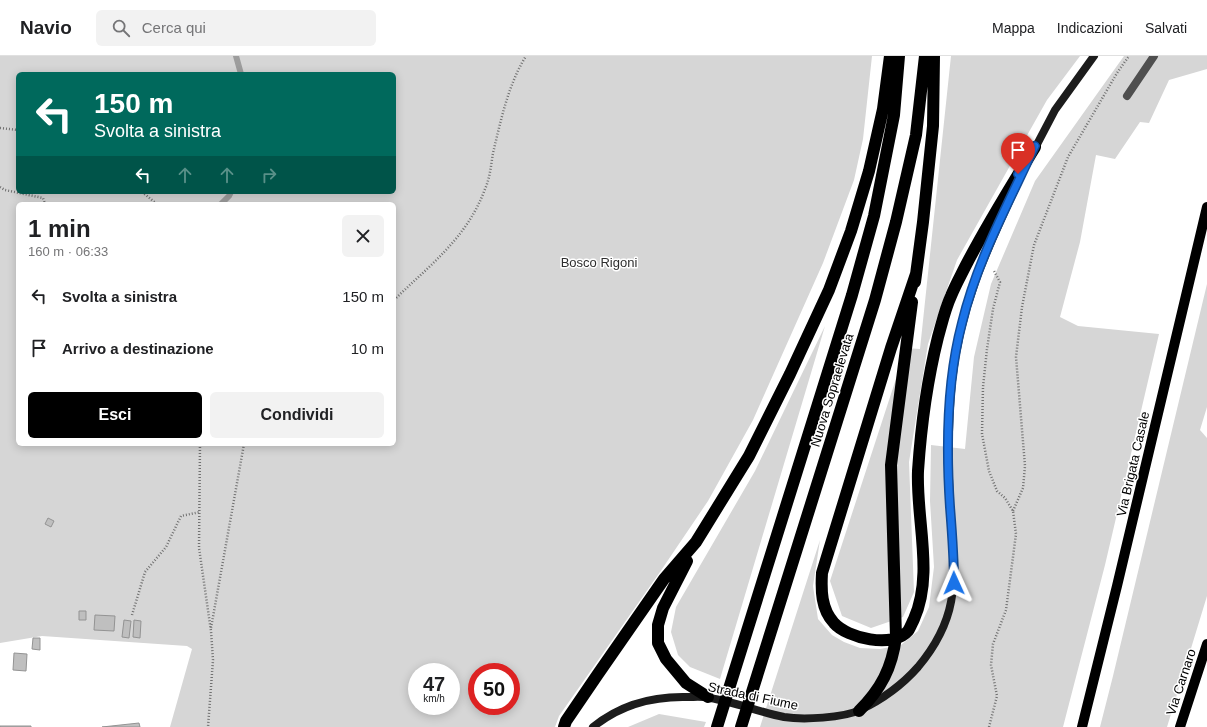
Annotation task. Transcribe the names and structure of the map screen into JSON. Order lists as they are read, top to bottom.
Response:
{
  "streets": {
    "highway": ["Nuova Sopraelevata"],
    "main road": ["Via Brigata Casale", "Via Carnaro", "Strada di Fiume"]
  },
  "parks": ["Bosco Rigoni"],
  "page": {
    "header": "Navio",
    "search": "Cerca qui",
    "nav": ["Mappa", "Indicazioni", "Salvati"],
    "turn": ["150 m", "Svolta a sinistra"],
    "heading": ["1 min", "160 m · 06:33"],
    "list": [
      {
        "name": "Svolta a sinistra",
        "value": "150 m"
      },
      {
        "name": "Arrivo a destinazione",
        "value": "10 m"
      }
    ],
    "buttons": ["Esci", "Condividi"],
    "speed": "47 km/h",
    "limit": "50"
  }
}
